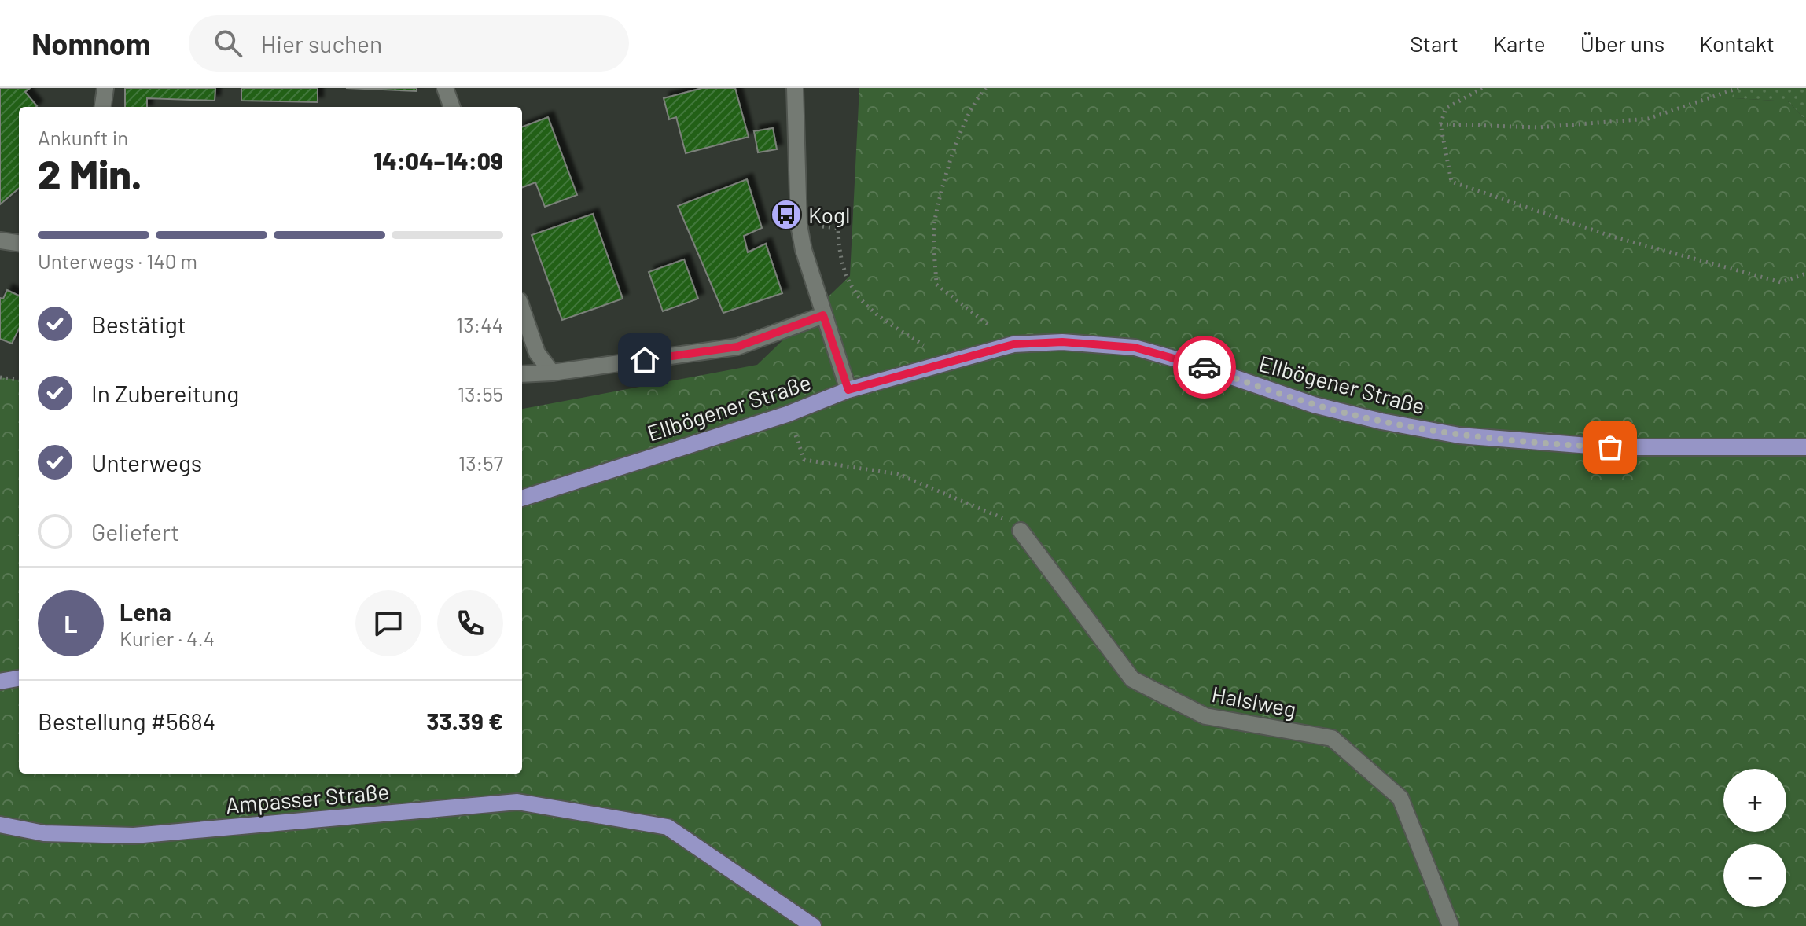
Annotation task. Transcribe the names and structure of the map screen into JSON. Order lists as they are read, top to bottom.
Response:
{
  "streets": {
    "main road": ["Ellbögener Straße", "Ampasser Straße"],
    "street": ["Halslweg"]
  },
  "places": {
    "bus stop": ["Kogl"]
  },
  "page": {
    "header": "Nomnom",
    "search": "Hier suchen",
    "nav": [
      "Start",
      "Karte",
      "Über uns",
      "Kontakt"
    ],
    "heading": ["2 Min.", "Ankunft in", "14:04–14:09"],
    "panel": [
      "Lena",
      "Kurier · 4.4",
      "Bestellung #5684",
      "33.39 €"
    ],
    "bar": "Unterwegs · 140 m",
    "list": [
      ["Bestätigt", "13:44"],
      ["In Zubereitung", "13:55"],
      ["Unterwegs", "13:57"],
      "Geliefert"
    ],
    "round": "L",
    "map_buttons": ["+", "−"]
  }
}
